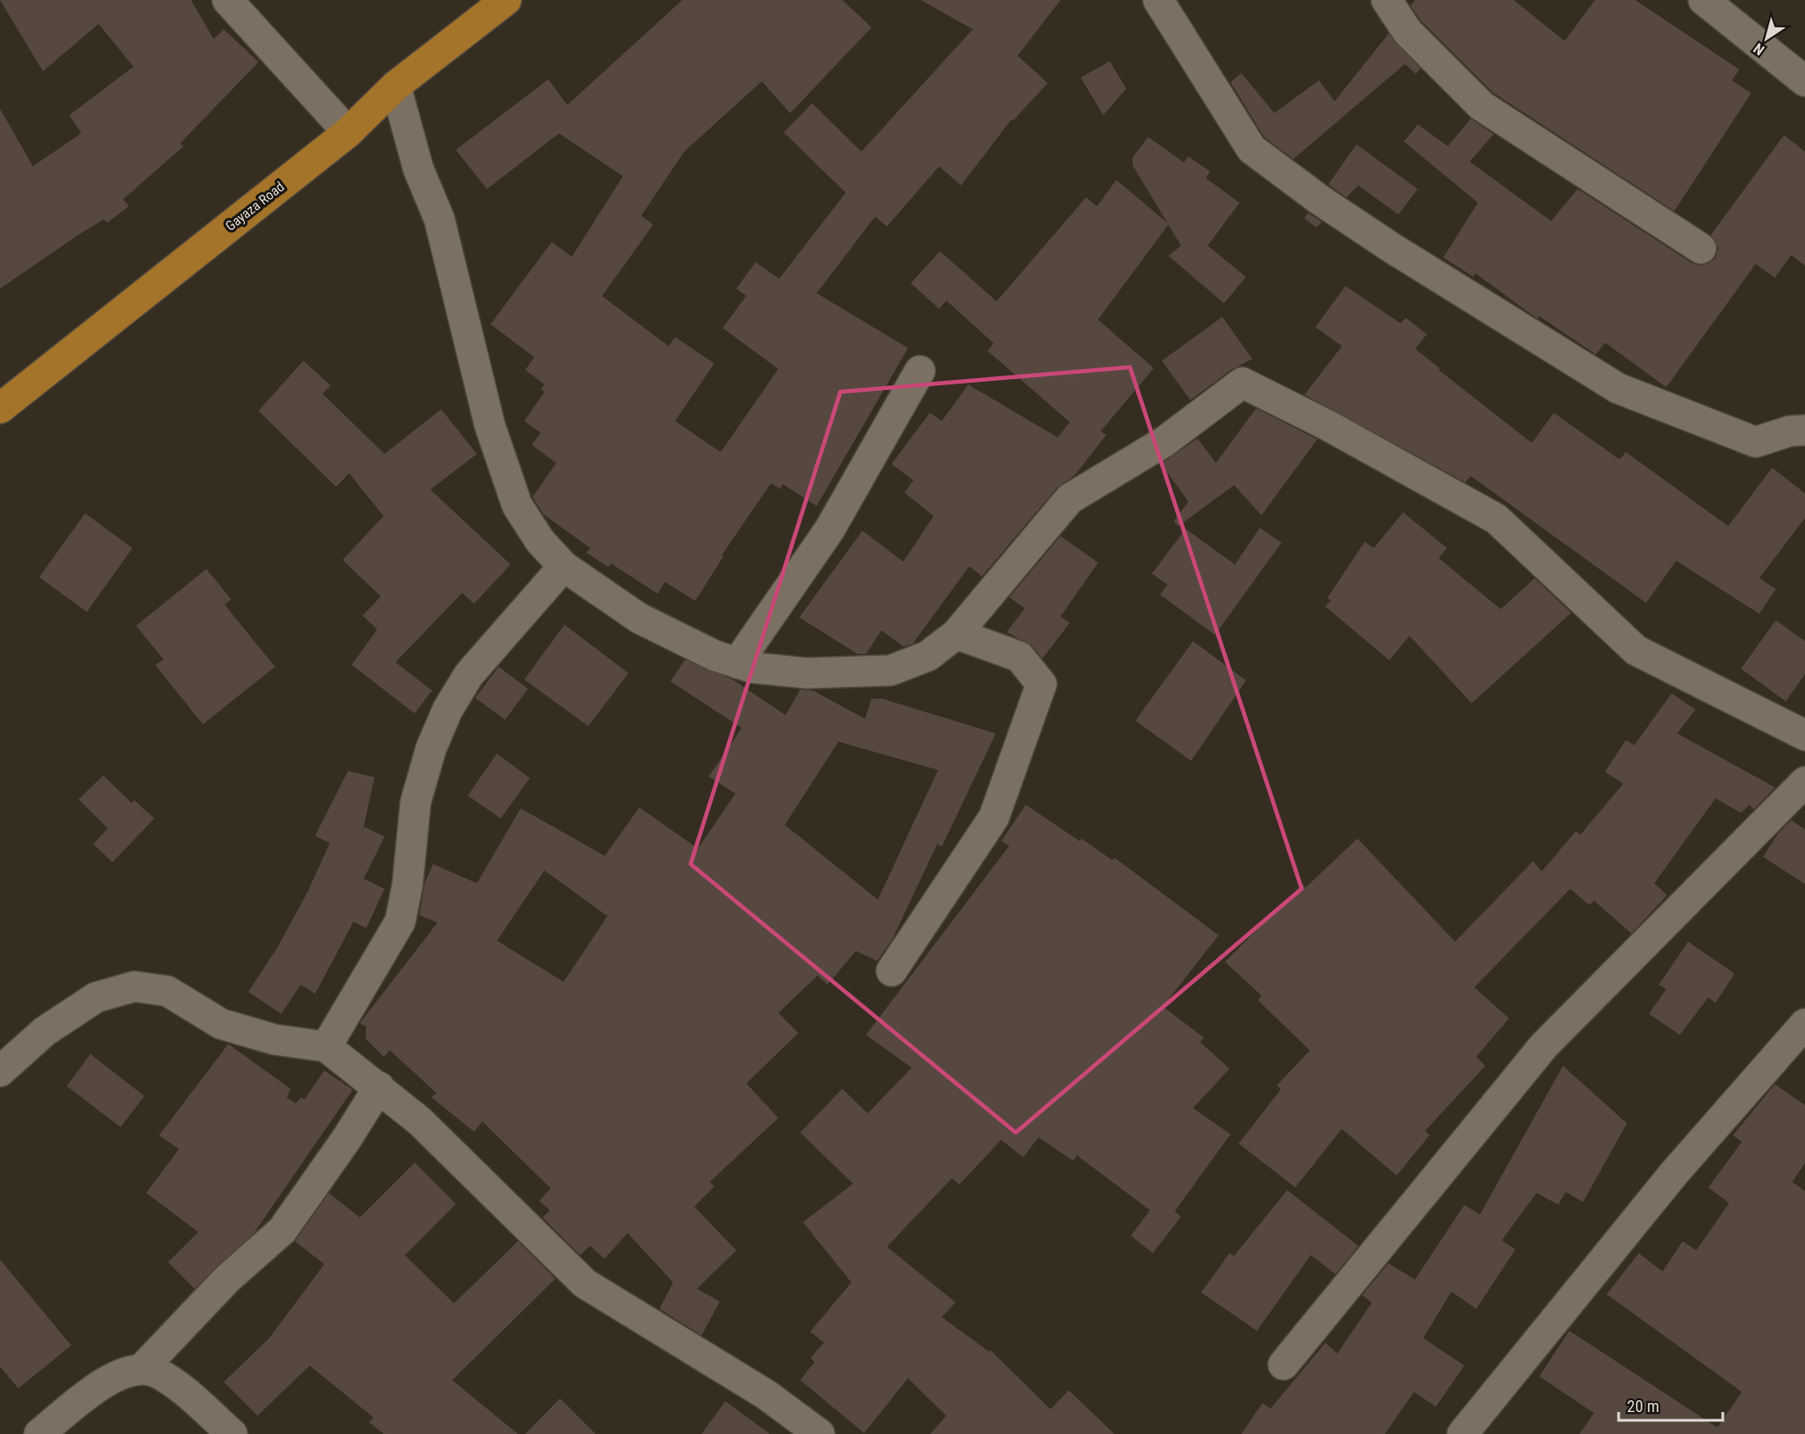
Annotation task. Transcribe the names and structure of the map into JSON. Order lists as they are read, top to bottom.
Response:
{
  "streets": {
    "main road": ["Gayaza Road"]
  },
  "scale_bar": "20 m",
  "north": "bottom left"
}
